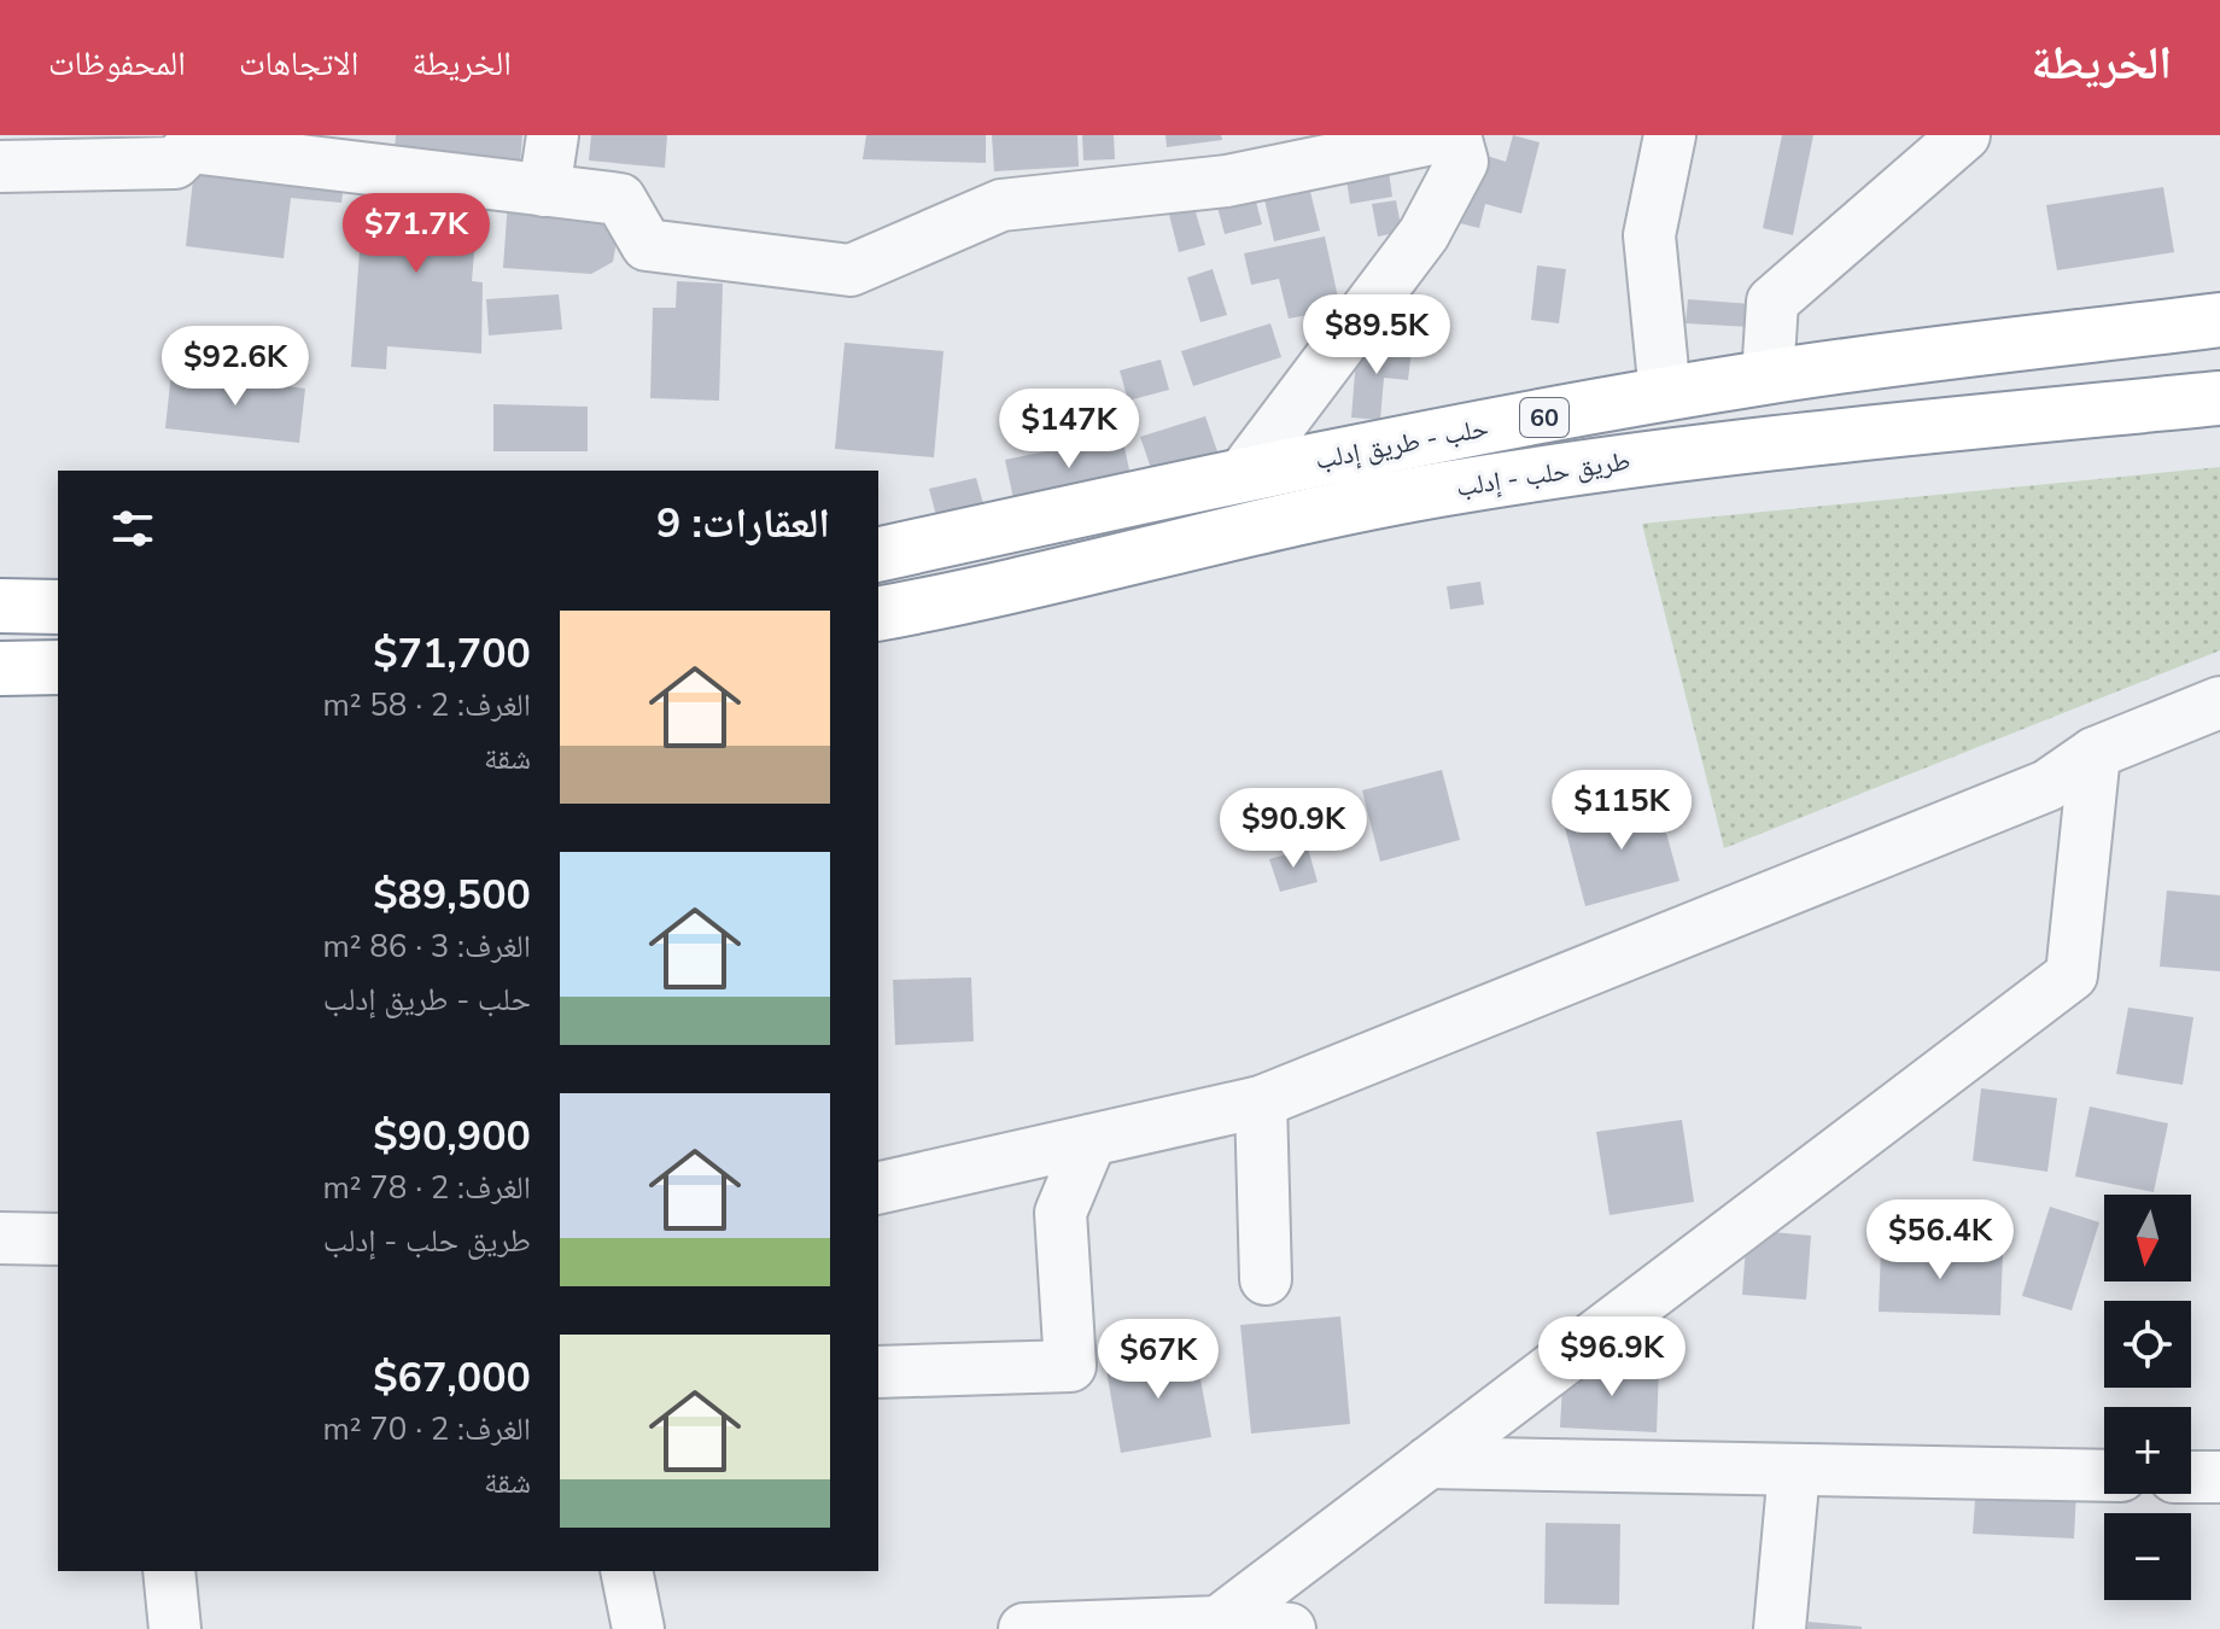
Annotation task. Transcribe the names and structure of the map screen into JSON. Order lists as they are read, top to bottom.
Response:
{
  "streets": {
    "highway": ["60", "حلب - طريق إدلب", "طريق حلب - إدلب"]
  },
  "north": "bottom",
  "page": {
    "header": "الخريطة",
    "nav": ["الخريطة", "الاتجاهات", "المحفوظات"],
    "price": [
      "$71.7K",
      "$89.5K",
      "$92.6K",
      "$147K",
      "$115K",
      "$90.9K",
      "$56.4K",
      "$96.9K",
      "$67K"
    ],
    "heading": "العقارات: 9",
    "list": [
      {
        "name": "$71,700",
        "note": "الغرف: 2 · 58 m² · شقة"
      },
      {
        "name": "$89,500",
        "note": "الغرف: 3 · 86 m² · حلب - طريق إدلب"
      },
      {
        "name": "$90,900",
        "note": "الغرف: 2 · 78 m² · طريق حلب - إدلب"
      },
      {
        "name": "$67,000",
        "note": "الغرف: 2 · 70 m² · شقة"
      }
    ],
    "map_buttons": ["+", "−"]
  }
}
